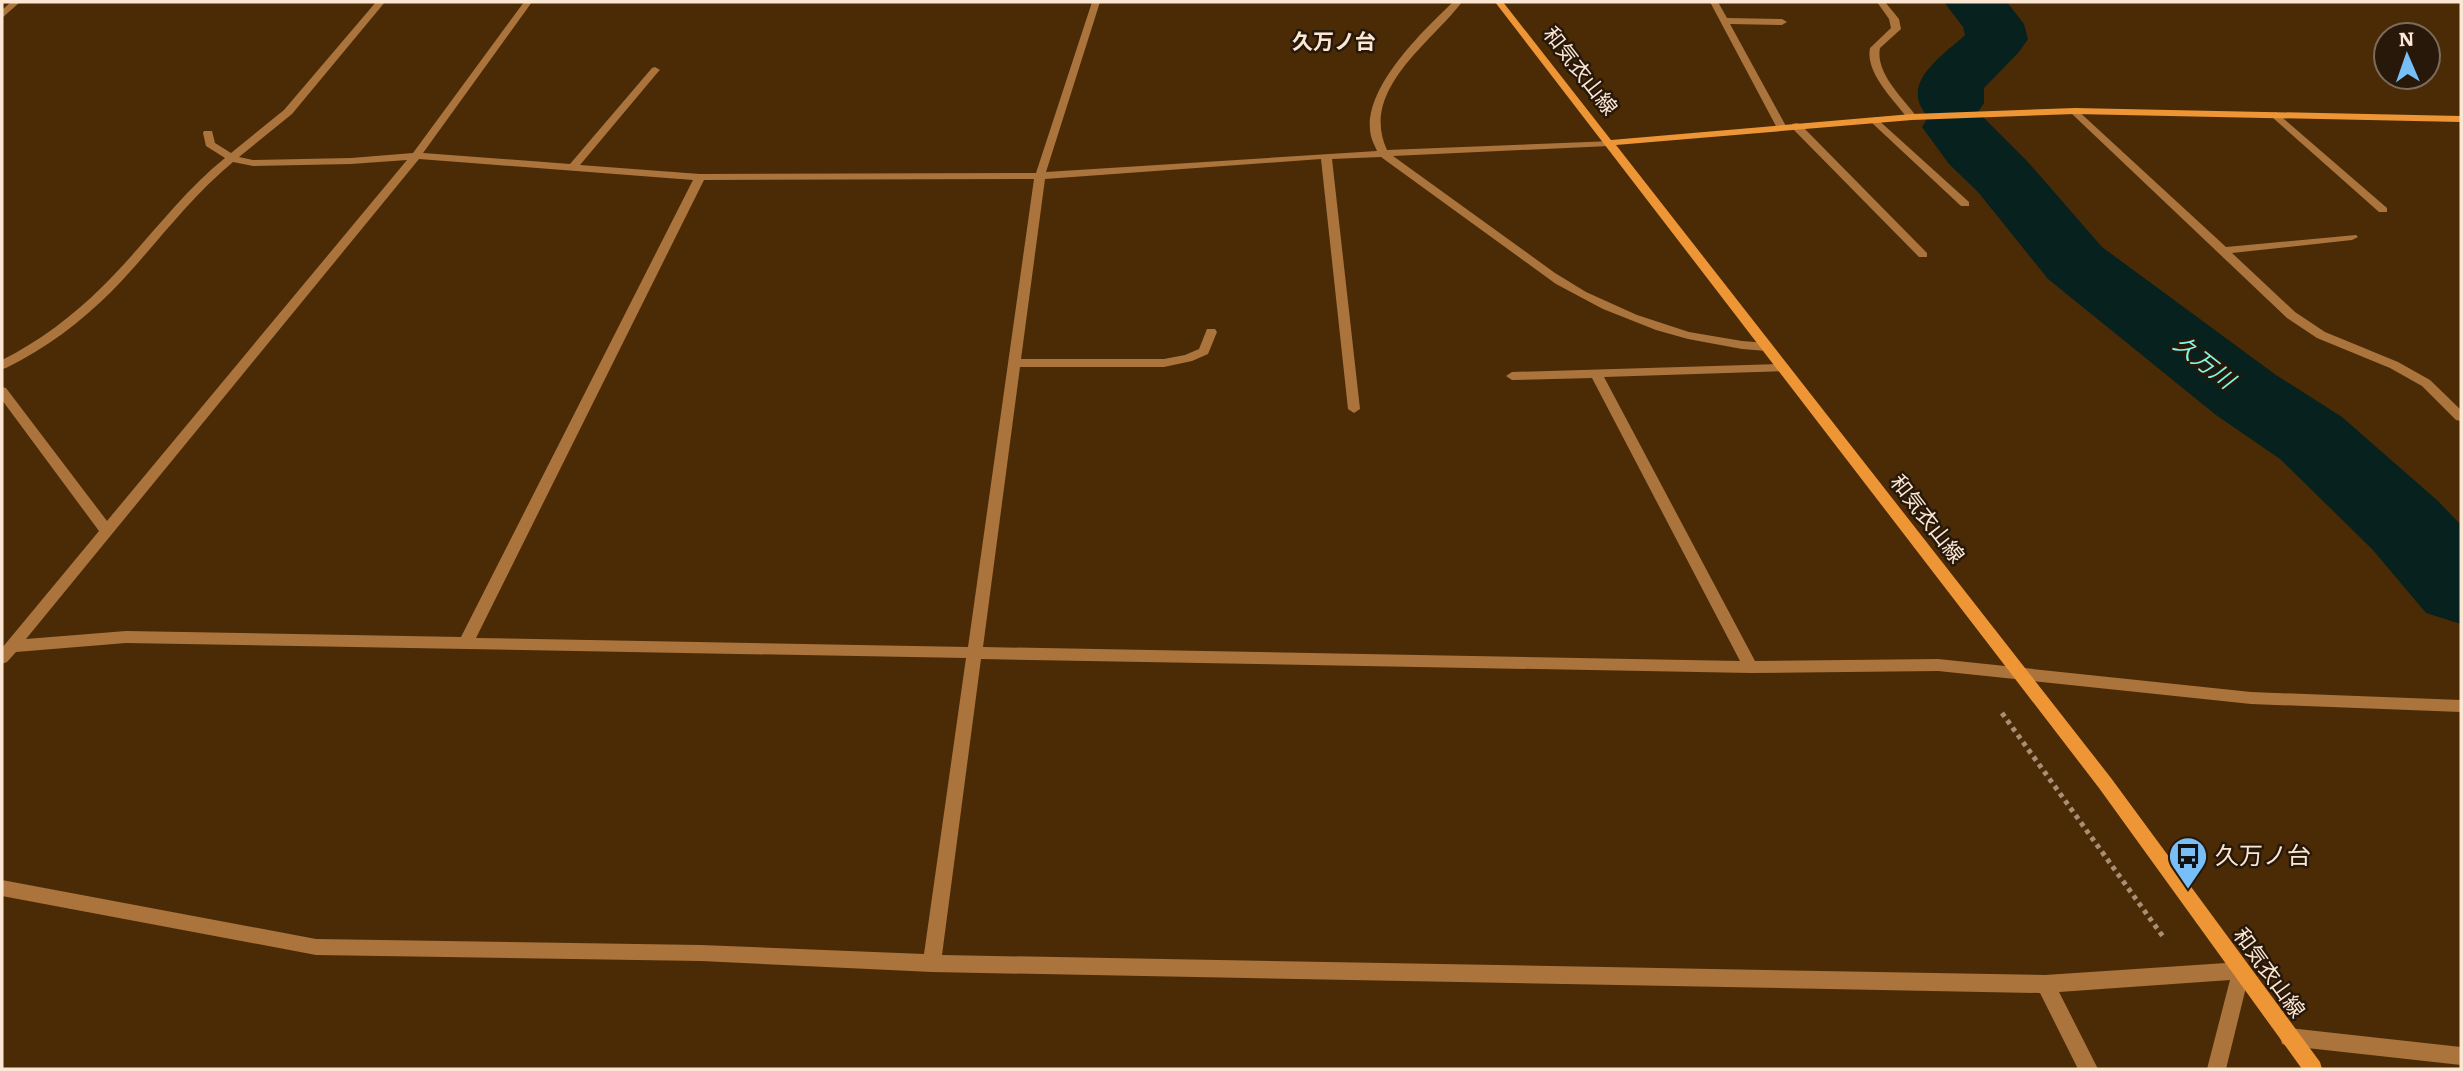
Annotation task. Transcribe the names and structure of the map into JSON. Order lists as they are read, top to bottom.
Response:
{
  "streets": {
    "main road": ["和気衣山線"]
  },
  "districts": ["久万ノ台"],
  "water": ["久万川"],
  "places": {
    "bus stop": ["久万ノ台"]
  },
  "north": "top"
}
